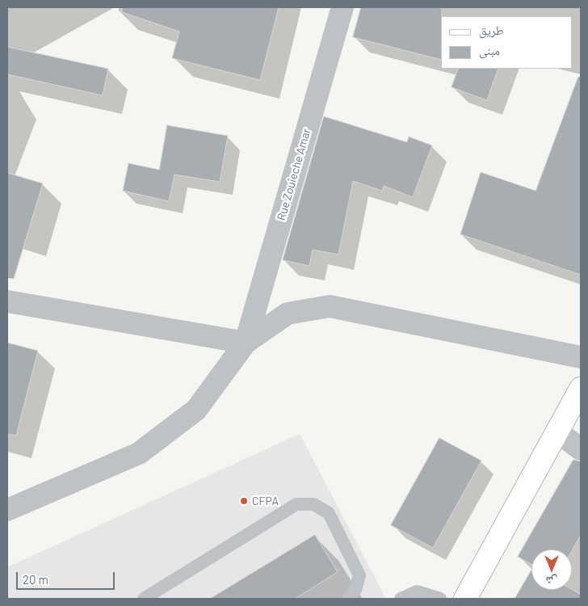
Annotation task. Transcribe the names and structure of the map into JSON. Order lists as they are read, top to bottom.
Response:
{
  "streets": {
    "street": ["Rue Zouieche Amar"]
  },
  "places": ["CFPA"],
  "legend": ["طريق", "مبنى"],
  "scale_bar": "20 m",
  "north": "bottom"
}
